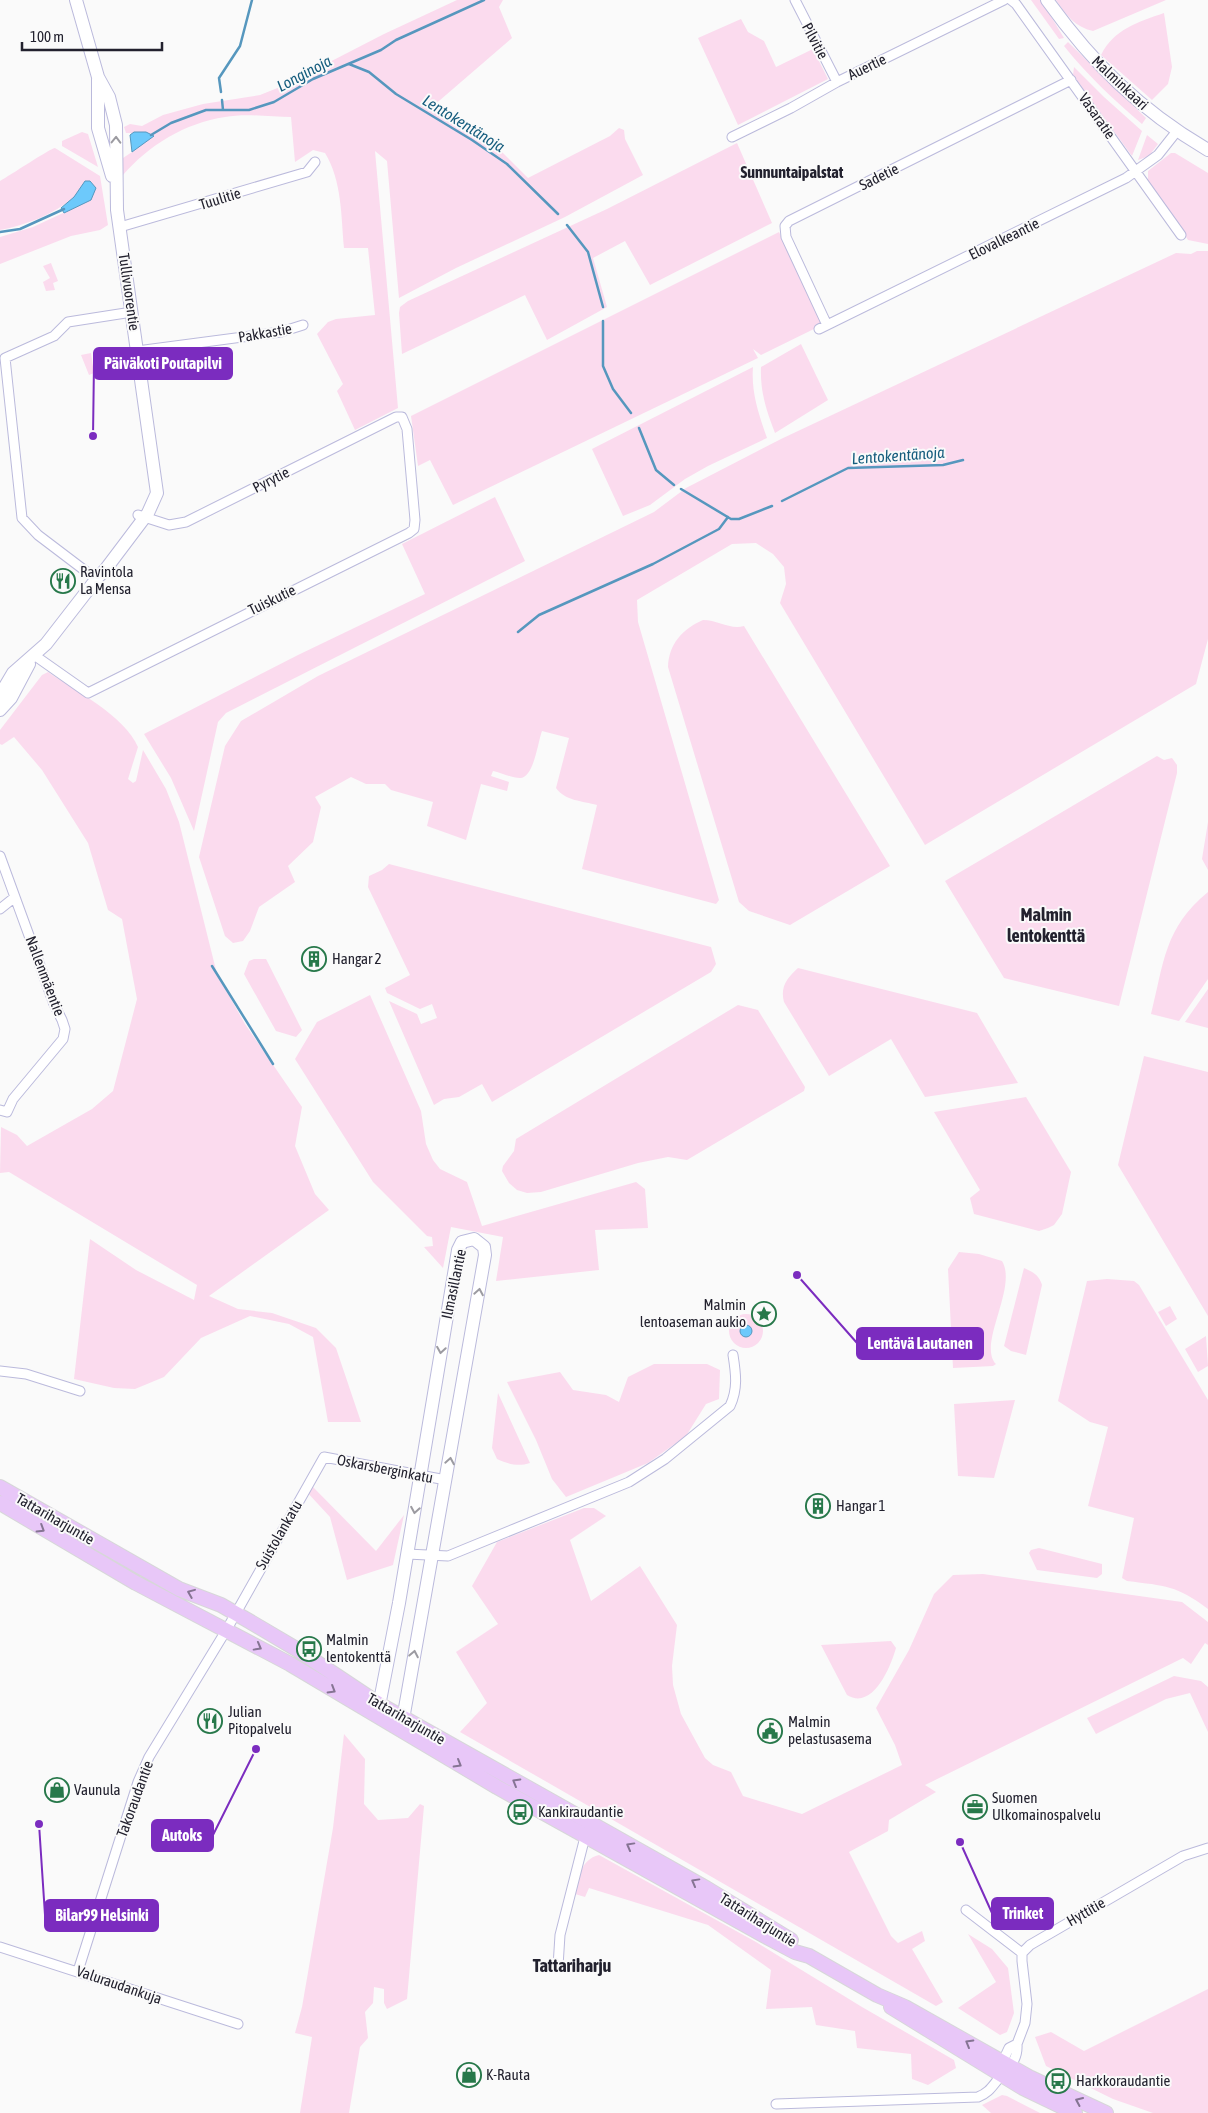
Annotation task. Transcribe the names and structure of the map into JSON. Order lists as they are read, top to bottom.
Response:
{
  "streets": {
    "main road": [
      "Malminkaari",
      "Tullivuorentie",
      "Ilmasillantie",
      "Tattariharjuntie"
    ],
    "street": [
      "Pilvitie",
      "Auertie",
      "Vasaratie",
      "Sadetie",
      "Tuulitie",
      "Elovalkeantie",
      "Pakkastie",
      "Pyrytie",
      "Tuiskutie",
      "Nallenmäentie",
      "Oskarsberginkatu",
      "Suistolankatu",
      "Takoraudantie",
      "Hyttitie",
      "Valuraudankuja"
    ]
  },
  "crossings": [
    ["Pilvitie", "Auertie"],
    ["Malminkaari", "Elovalkeantie"],
    ["Vasaratie", "Sadetie"],
    ["Vasaratie", "Elovalkeantie"],
    ["Sadetie", "Elovalkeantie"],
    ["Tuulitie", "Tullivuorentie"],
    ["Tullivuorentie", "Pakkastie"],
    ["Tullivuorentie", "Pyrytie"],
    ["Tullivuorentie", "Tuiskutie"],
    ["Pyrytie", "Tuiskutie"],
    ["Ilmasillantie", "Oskarsberginkatu"],
    ["Ilmasillantie", "Tattariharjuntie"],
    ["Oskarsberginkatu", "Suistolankatu"],
    ["Tattariharjuntie", "Suistolankatu"],
    ["Tattariharjuntie", "Takoraudantie"],
    ["Suistolankatu", "Takoraudantie"],
    ["Takoraudantie", "Valuraudankuja"]
  ],
  "districts": ["Sunnuntaipalstat", "Malmin lentokenttä", "Tattariharju"],
  "water": ["Longinoja", "Lentokentänoja"],
  "places": {
    "other": [
      "Päiväkoti Poutapilvi",
      "Lentävä Lautanen",
      "Autoks",
      "Bilar99 Helsinki",
      "Trinket"
    ],
    "restaurant": ["Ravintola La Mensa", "Julian Pitopalvelu"],
    "building": ["Hangar 2", "Hangar 1"],
    "place": ["Malmin lentoaseman aukio"],
    "bus stop": ["Malmin lentokenttä", "Kankiraudantie", "Harkkoraudantie"],
    "public building": ["Malmin pelastusasema"],
    "shop": ["Vaunula", "K-Rauta"],
    "office": ["Suomen Ulkomainospalvelu"]
  },
  "scale_bar": "100 m"
}
